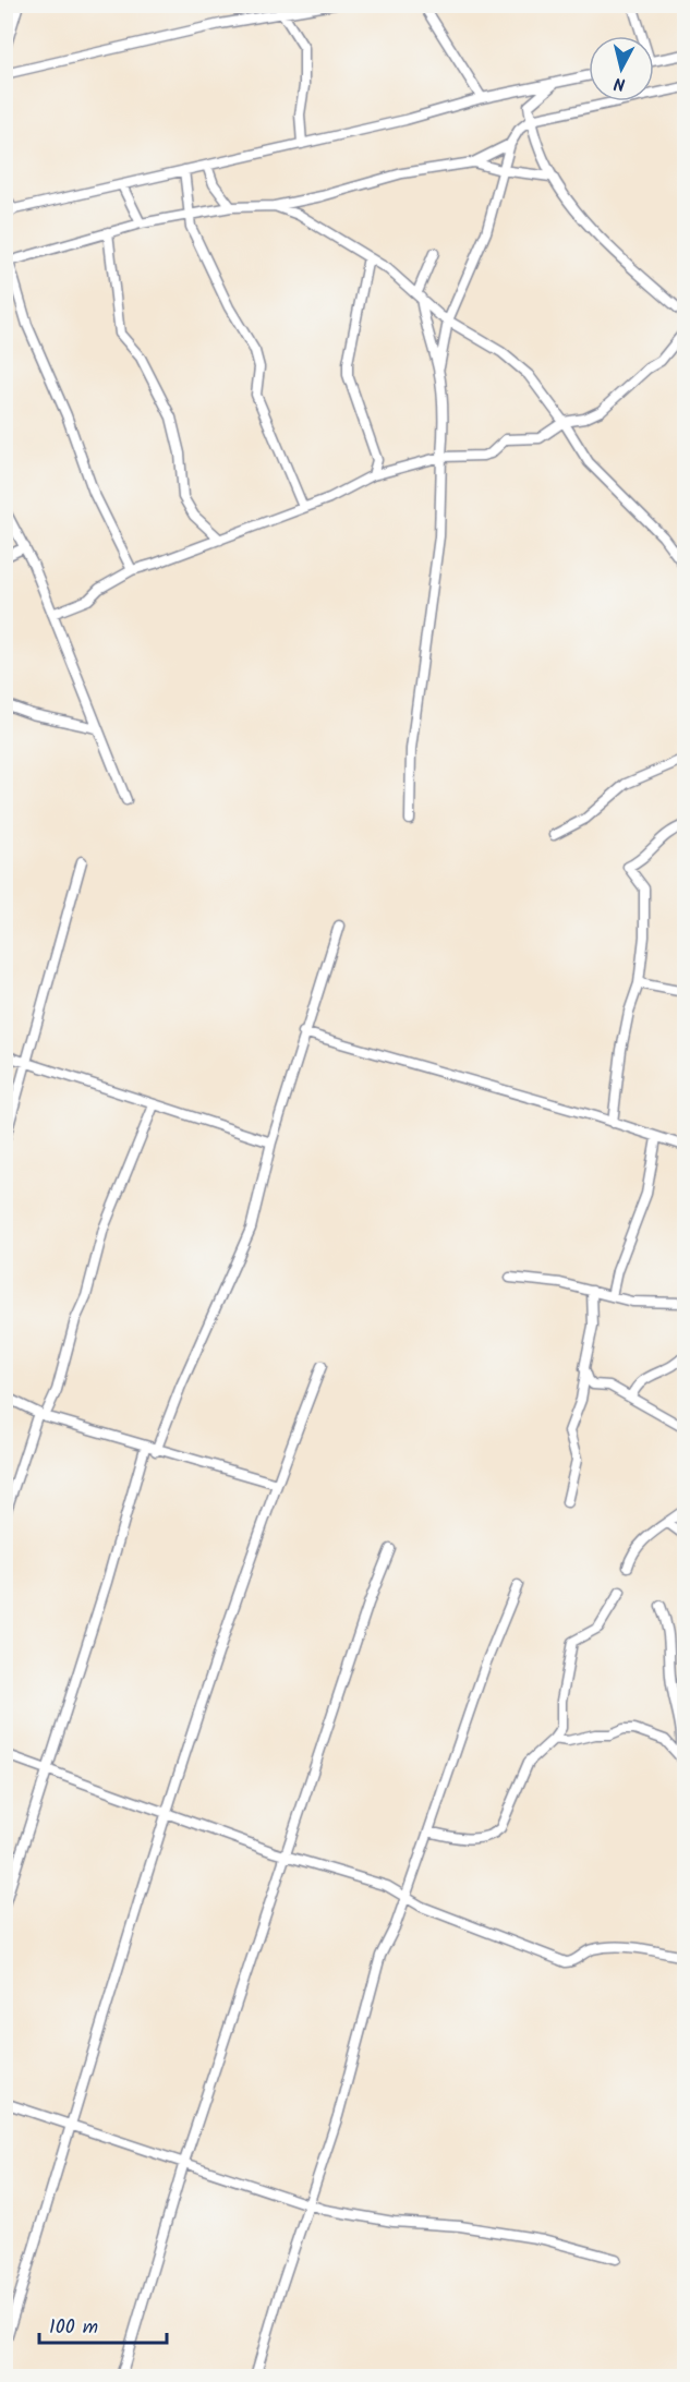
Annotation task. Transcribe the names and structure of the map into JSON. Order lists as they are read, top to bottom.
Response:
{
  "scale_bar": "100 m",
  "north": "bottom"
}
